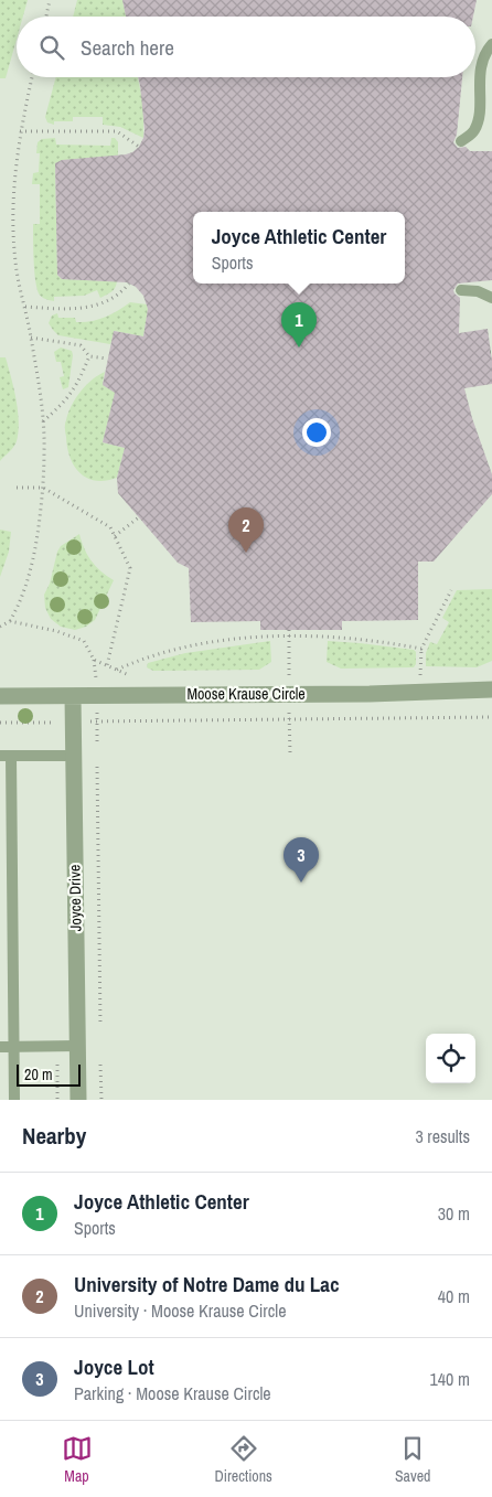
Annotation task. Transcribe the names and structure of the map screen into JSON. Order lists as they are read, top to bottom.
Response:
{
  "streets": {
    "street": ["Moose Krause Circle", "Joyce Drive"]
  },
  "crossings": [
    ["Moose Krause Circle", "Joyce Drive"]
  ],
  "scale_bar": "20 m",
  "page": {
    "search": "Search here",
    "popup": ["Joyce Athletic Center", "Sports"],
    "pins": ["1", "2", "3"],
    "scale": "20 m",
    "heading": ["Nearby", "3 results"],
    "list": [
      {
        "mark": "1",
        "name": "Joyce Athletic Center",
        "note": "Sports",
        "value": "30 m"
      },
      {
        "mark": "2",
        "name": "University of Notre Dame du Lac",
        "note": "University · Moose Krause Circle",
        "value": "40 m"
      },
      {
        "mark": "3",
        "name": "Joyce Lot",
        "note": "Parking · Moose Krause Circle",
        "value": "140 m"
      }
    ],
    "nav": ["Map", "Directions", "Saved"]
  }
}
